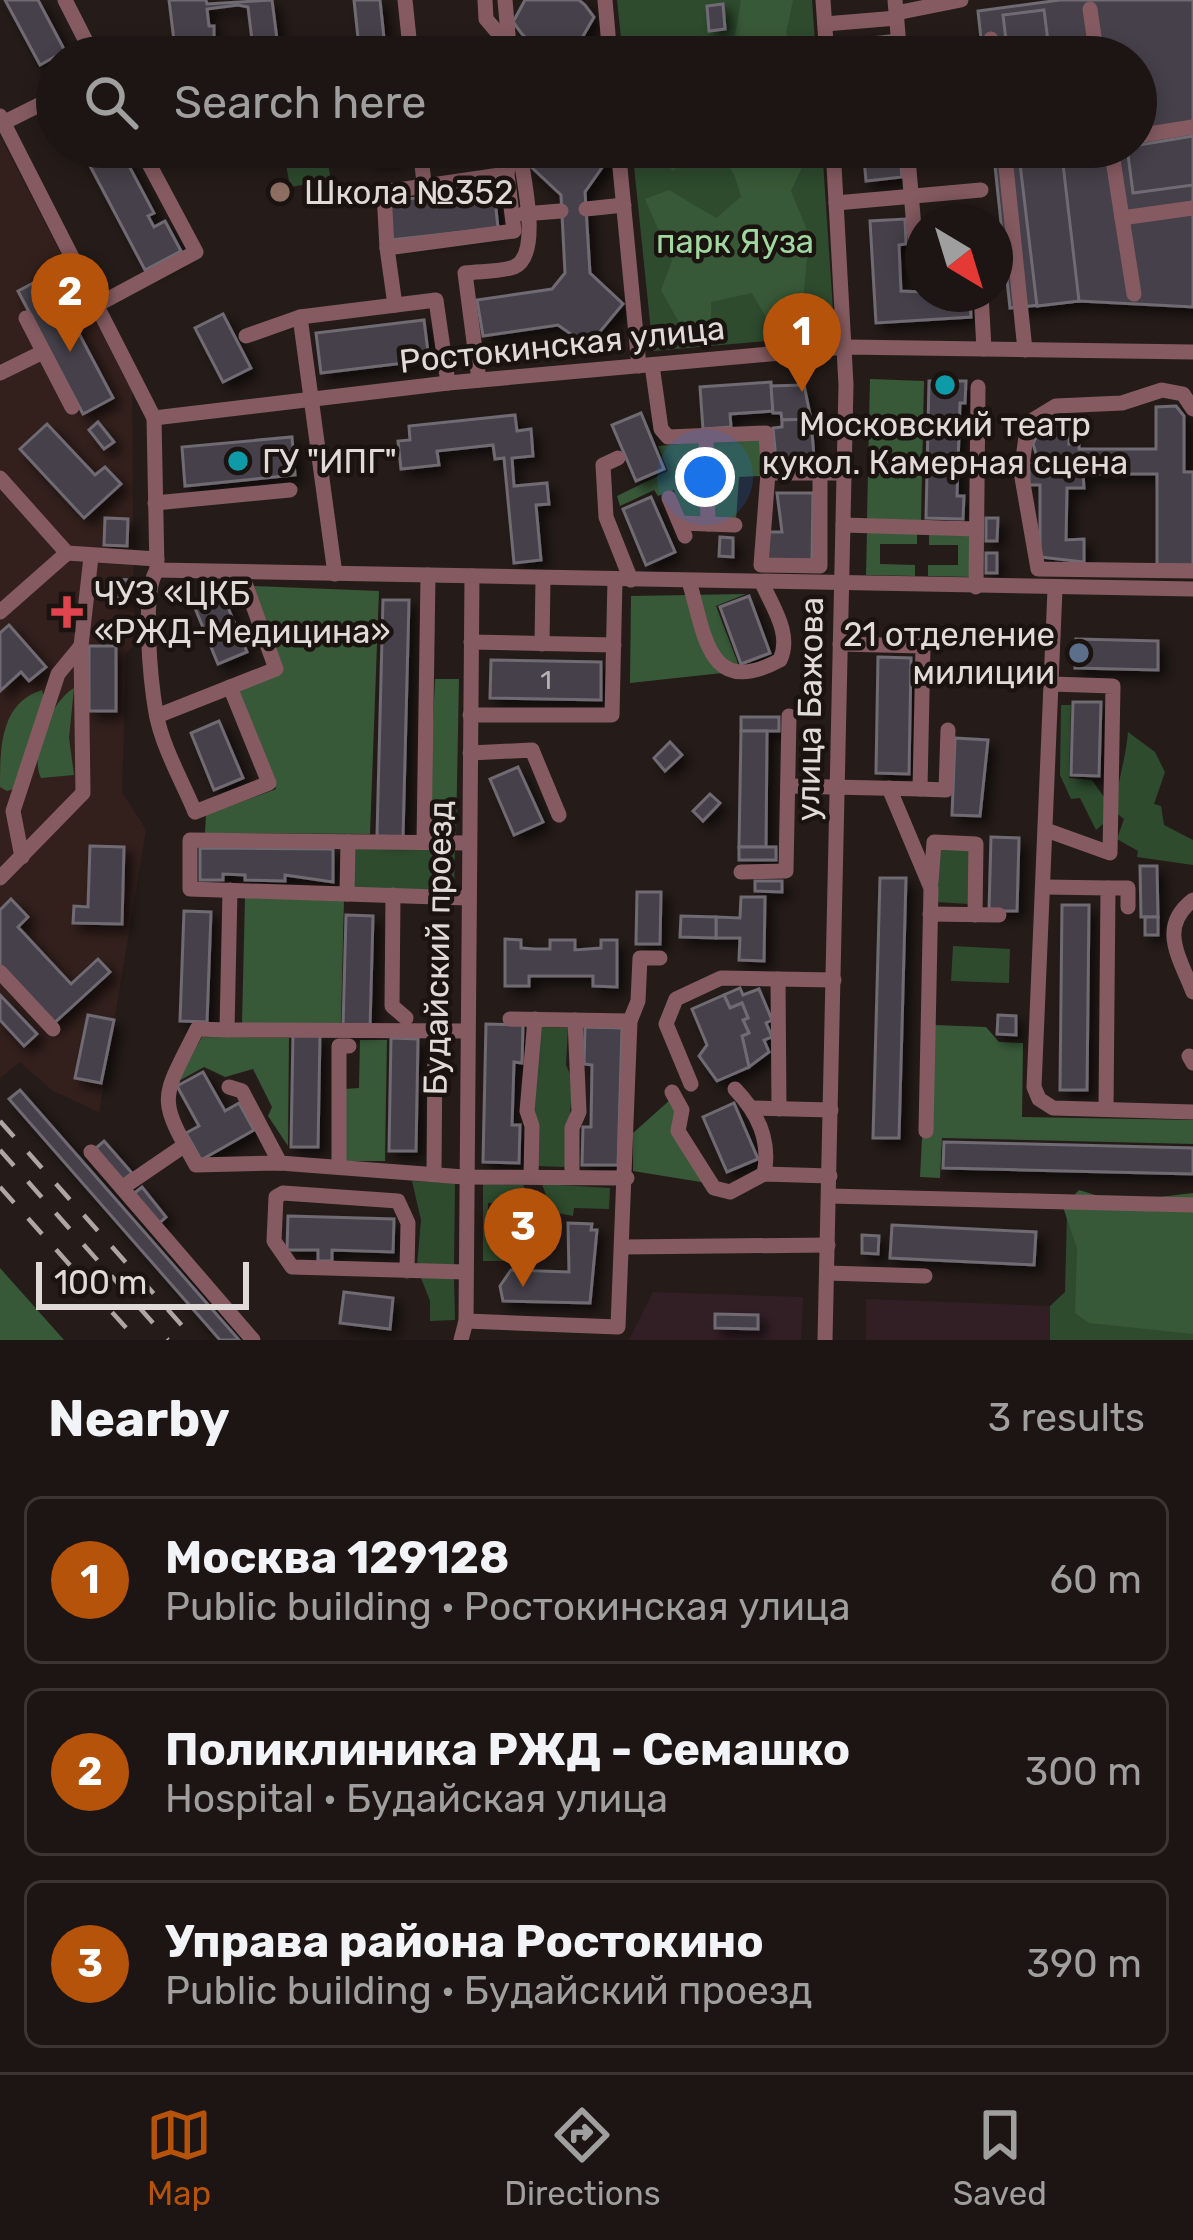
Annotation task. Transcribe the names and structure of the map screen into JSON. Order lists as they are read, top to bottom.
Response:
{
  "streets": {
    "street": ["Ростокинская улица", "улица Бажова", "Будайский проезд"]
  },
  "crossings": [
    ["Ростокинская улица", "улица Бажова"]
  ],
  "parks": ["парк Яуза"],
  "places": {
    "other": [
      "Школа №352",
      "Московский театр кукол. Камерная сцена",
      "ГУ \"ИПГ\"",
      "21 отделение милиции"
    ],
    "health": ["ЧУЗ «ЦКБ «РЖД-Медицина»"]
  },
  "house_numbers": ["1"],
  "scale_bar": "100 m",
  "north": "bottom right",
  "page": {
    "search": "Search here",
    "pins": ["2", "1", "3"],
    "scale": "100 m",
    "heading": ["Nearby", "3 results"],
    "list": [
      {
        "mark": "1",
        "name": "Москва 129128",
        "note": "Public building · Ростокинская улица",
        "value": "60 m"
      },
      {
        "mark": "2",
        "name": "Поликлиника РЖД - Семашко",
        "note": "Hospital · Будайская улица",
        "value": "300 m"
      },
      {
        "mark": "3",
        "name": "Управа района Ростокино",
        "note": "Public building · Будайский проезд",
        "value": "390 m"
      }
    ],
    "nav": ["Map", "Directions", "Saved"]
  }
}
